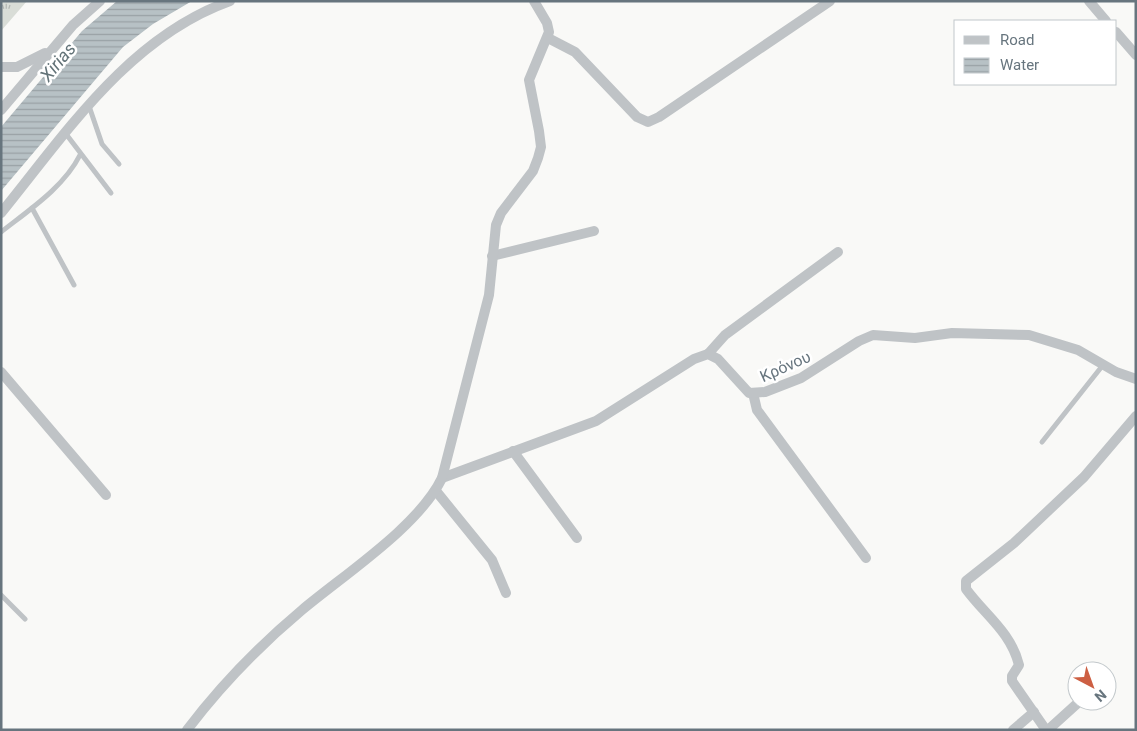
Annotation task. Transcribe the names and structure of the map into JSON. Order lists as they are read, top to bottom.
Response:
{
  "streets": {
    "street": ["Κρόνου"]
  },
  "water": ["Xirias"],
  "legend": ["Road", "Water"],
  "north": "bottom right"
}
